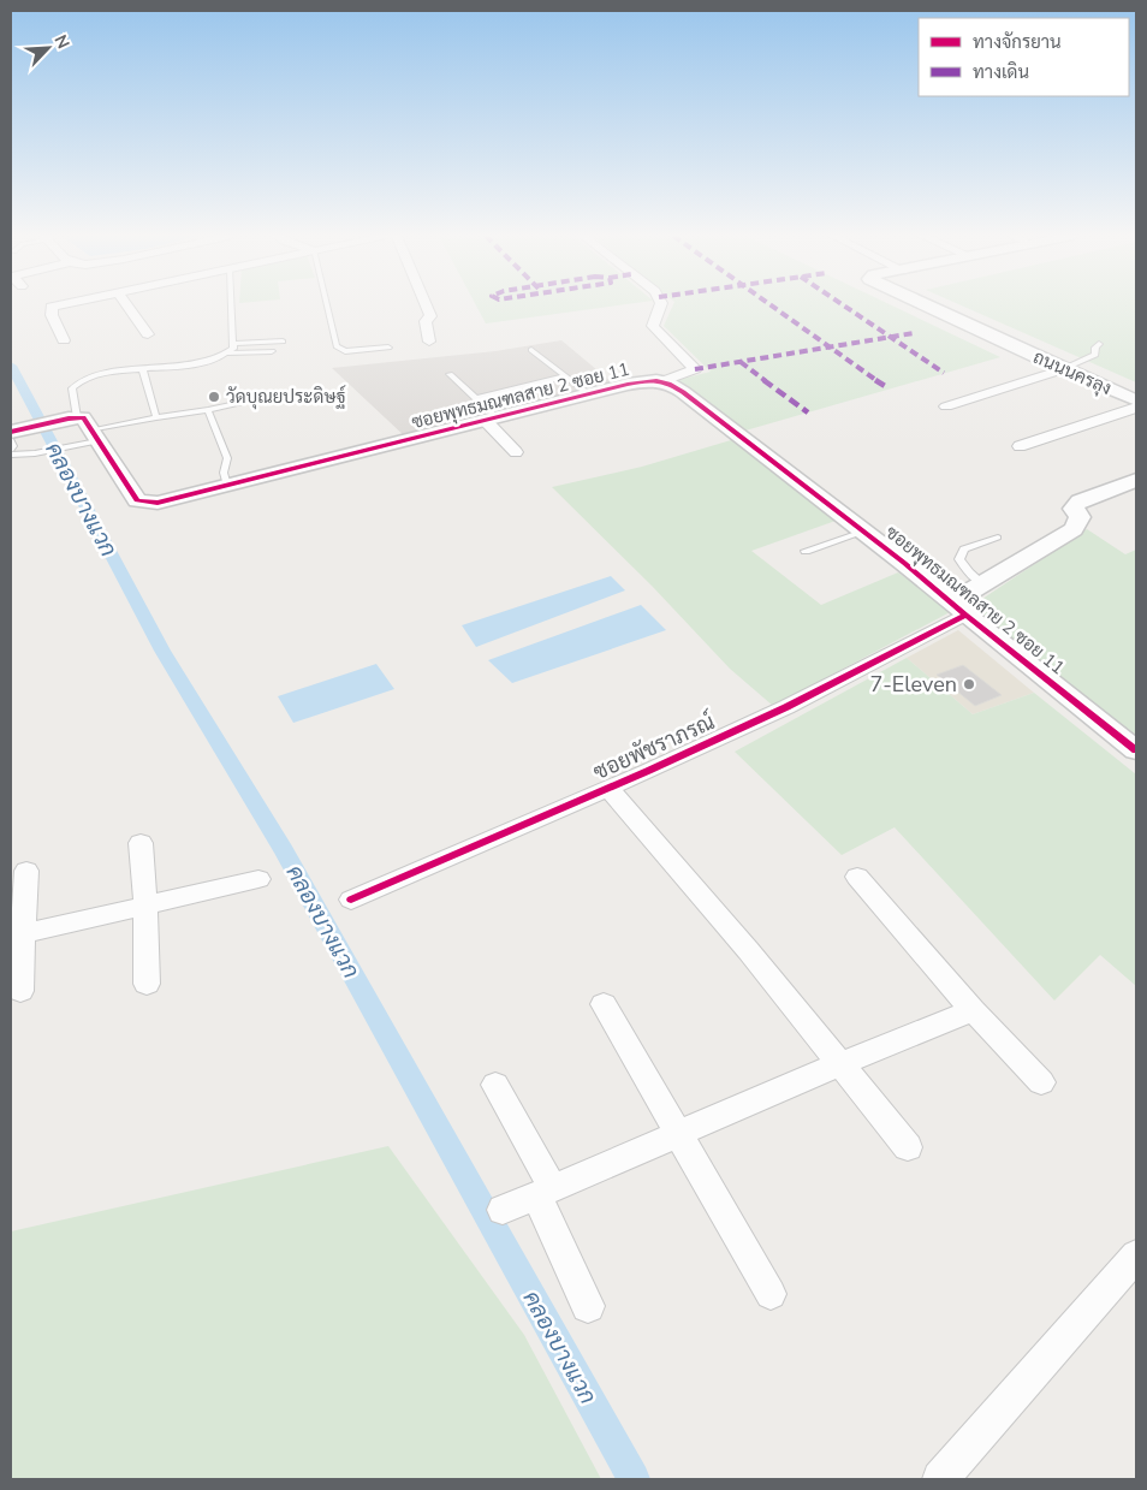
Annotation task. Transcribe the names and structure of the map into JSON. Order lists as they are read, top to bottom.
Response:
{
  "streets": {
    "street": ["ถนนนครลุง", "ซอยพุทธมณฑลสาย 2 ซอย 11", "ซอยพัชราภรณ์"]
  },
  "crossings": [
    ["ซอยพุทธมณฑลสาย 2 ซอย 11", "ซอยพัชราภรณ์"]
  ],
  "water": ["คลองบางแวก"],
  "places": ["วัดบุณยประดิษฐ์", "7-Eleven"],
  "legend": ["ทางจักรยาน", "ทางเดิน"],
  "north": "top right"
}
